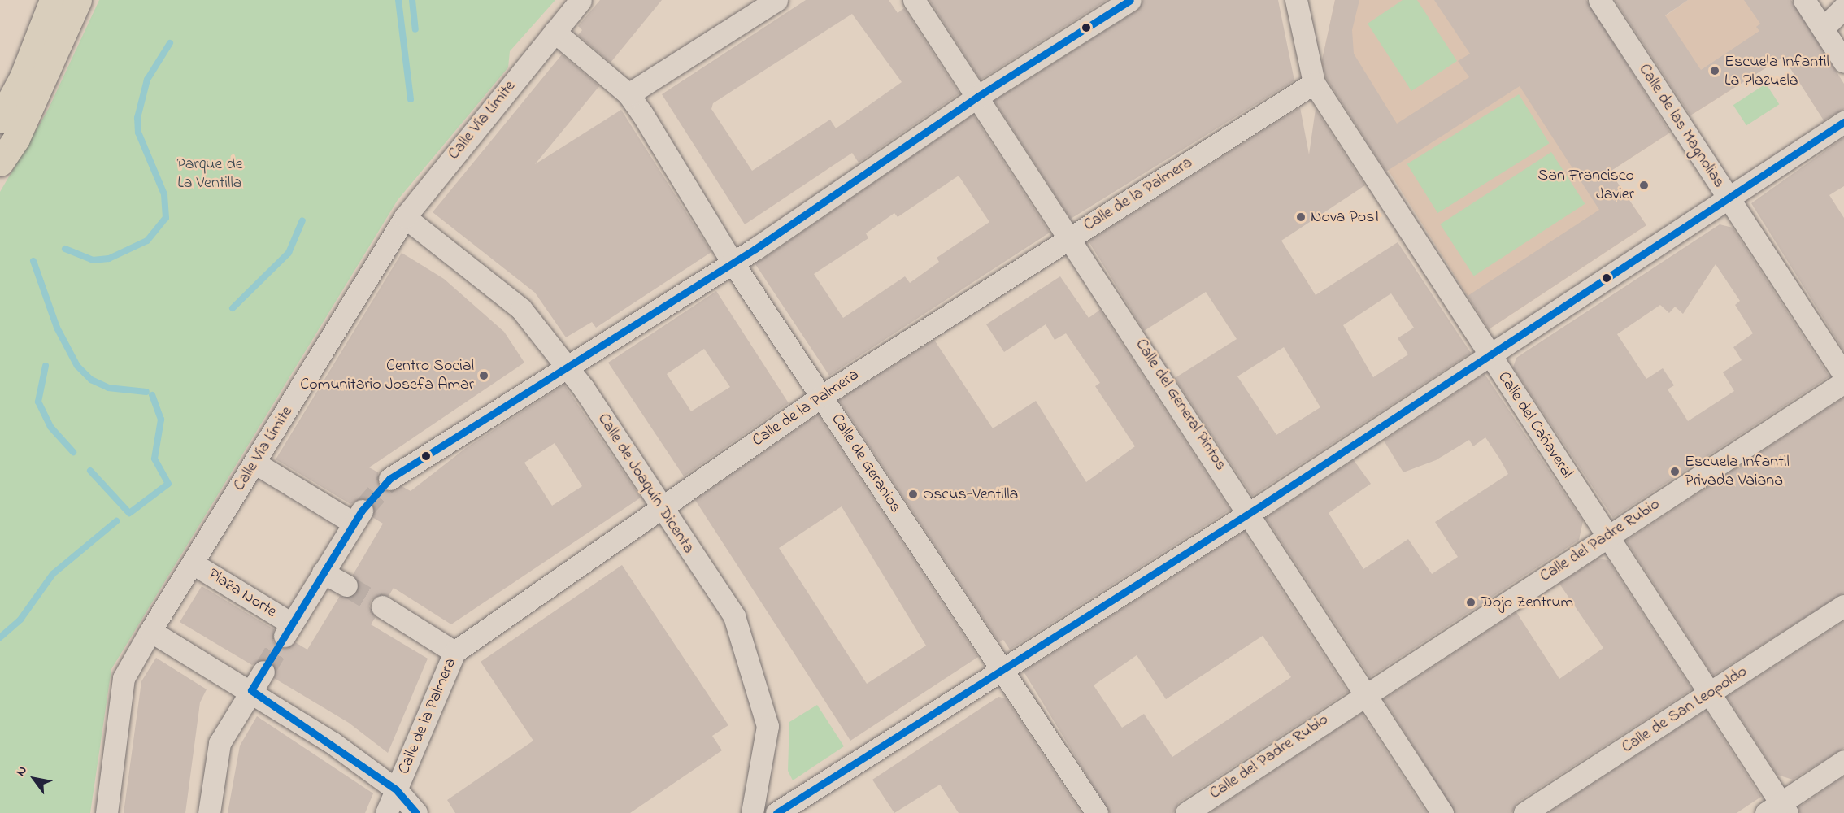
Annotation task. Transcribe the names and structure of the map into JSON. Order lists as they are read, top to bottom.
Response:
{
  "streets": {
    "street": [
      "Calle Vía Límite",
      "Calle de las Magnolias",
      "Calle de la Palmera",
      "Calle del General Pintos",
      "Calle del Cañaveral",
      "Calle de Geranios",
      "Calle de Joaquín Dicenta",
      "Calle del Padre Rubio",
      "Plaza Norte",
      "Calle de San Leopoldo"
    ]
  },
  "crossings": [
    ["Calle Vía Límite", "Calle de Geranios"],
    ["Calle Vía Límite", "Calle de Joaquín Dicenta"],
    ["Calle Vía Límite", "Plaza Norte"],
    ["Calle de la Palmera", "Calle del General Pintos"],
    ["Calle de la Palmera", "Calle del Cañaveral"],
    ["Calle de la Palmera", "Calle de Geranios"],
    ["Calle de la Palmera", "Calle de Joaquín Dicenta"],
    ["Calle del General Pintos", "Calle del Padre Rubio"],
    ["Calle del Cañaveral", "Calle del Padre Rubio"],
    ["Calle del Cañaveral", "Calle de San Leopoldo"]
  ],
  "parks": ["Parque de La Ventilla"],
  "places": [
    "Escuela Infantil La Plazuela",
    "San Francisco Javier",
    "Nova Post",
    "Centro Social Comunitario Josefa Amar",
    "Escuela Infantil Privada Vaiana",
    "Oscus-Ventilla",
    "Dojo Zentrum"
  ],
  "north": "top left"
}
